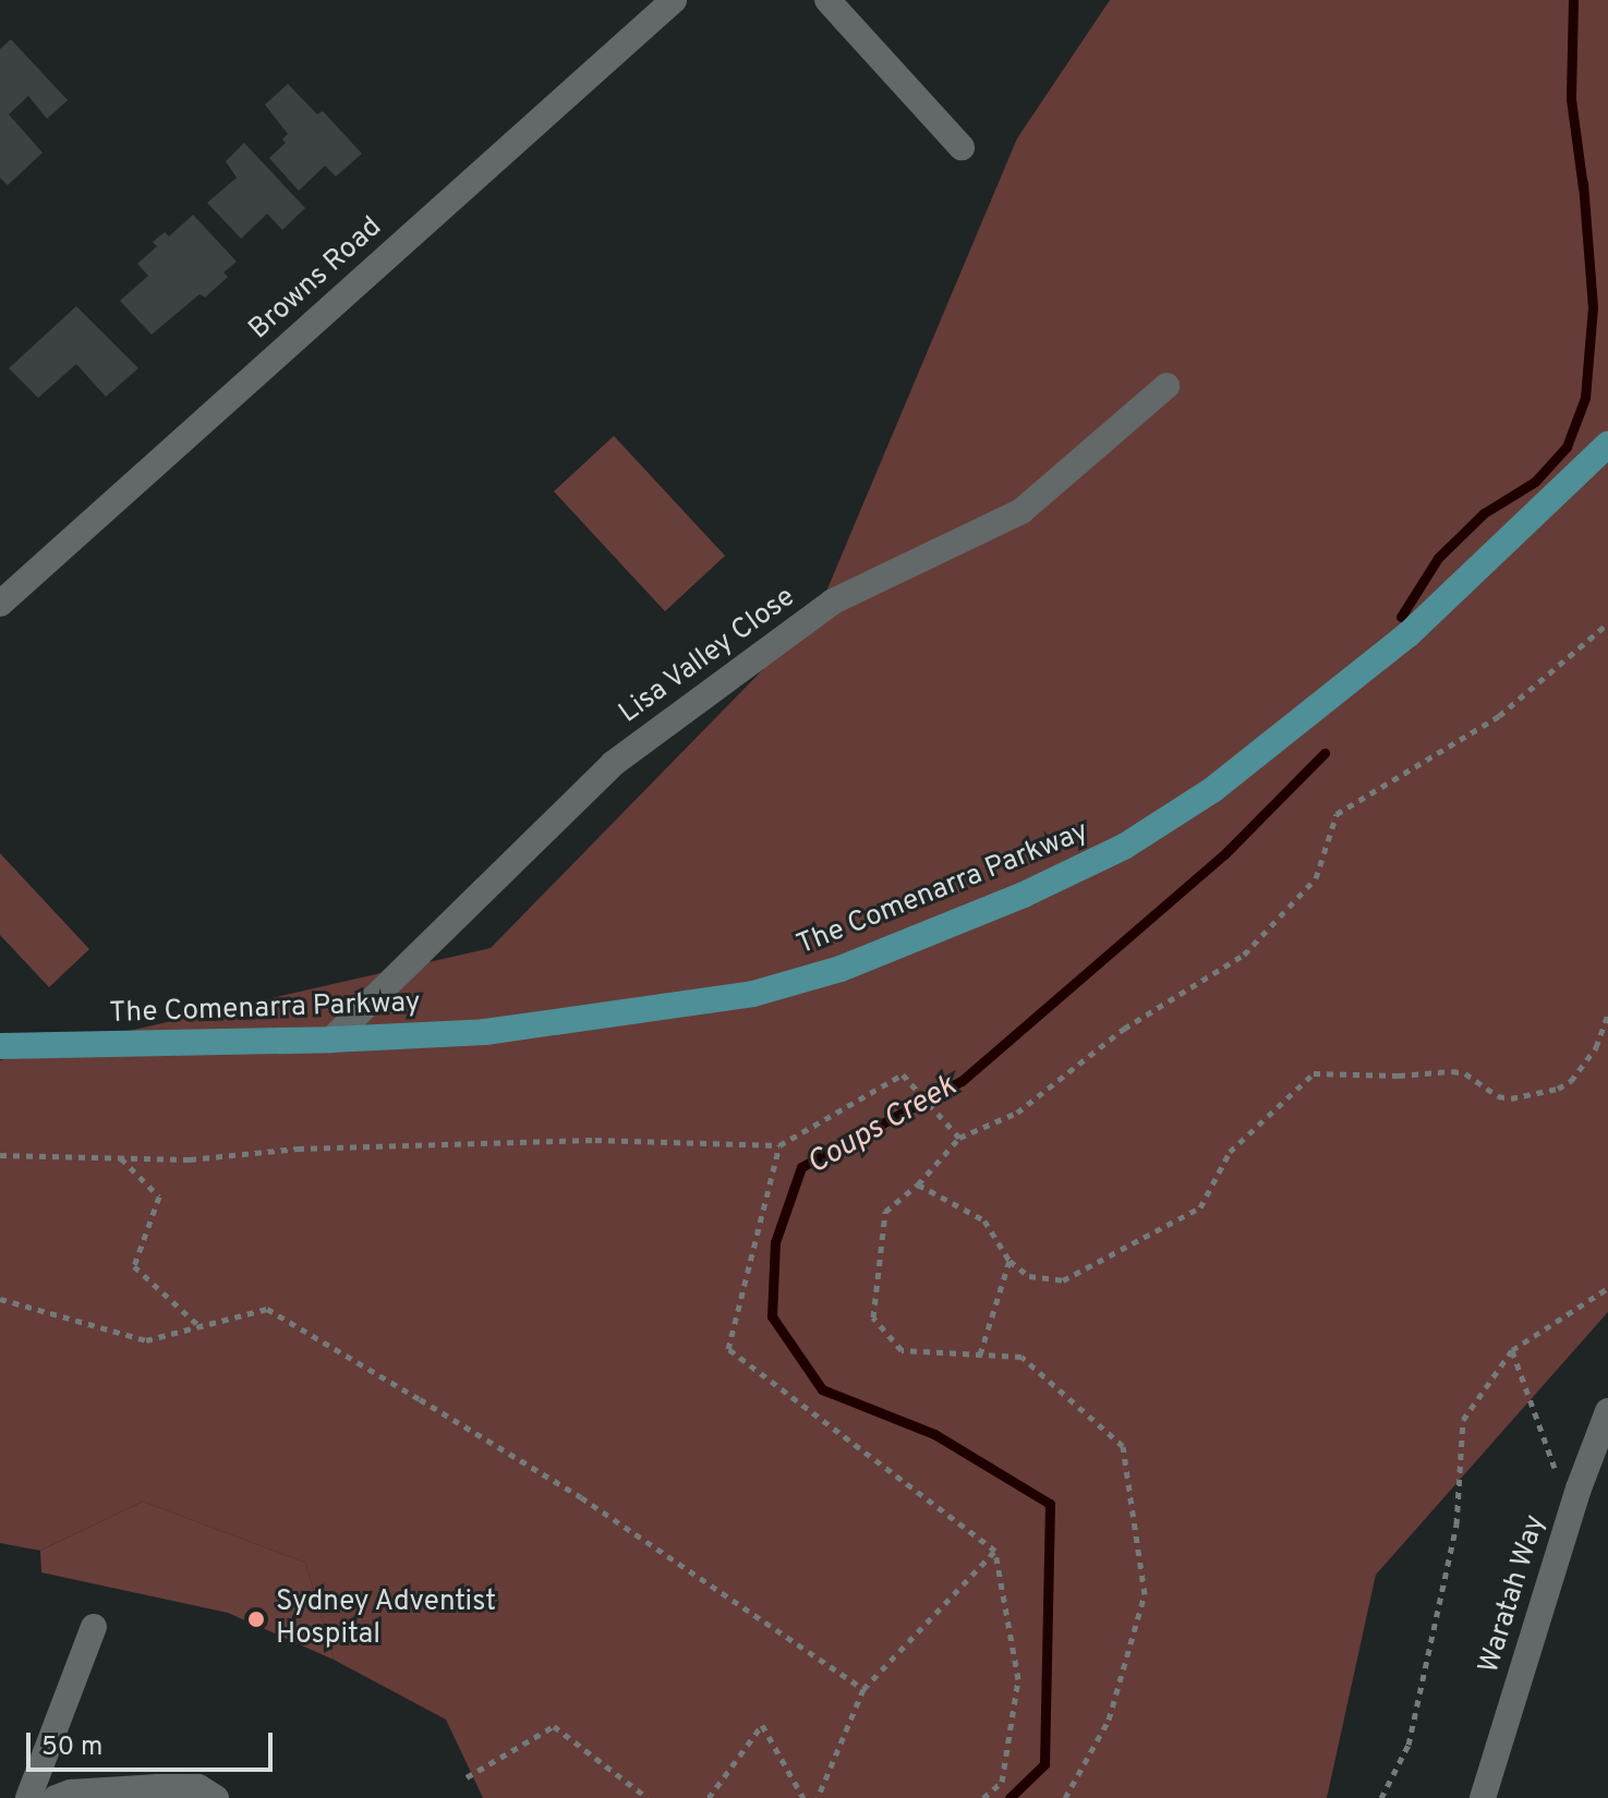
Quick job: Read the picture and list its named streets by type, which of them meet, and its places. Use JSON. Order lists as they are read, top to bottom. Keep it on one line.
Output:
{"streets":{"main road":["The Comenarra Parkway"],"street":["Browns Road","Lisa Valley Close","Waratah Way"]},"crossings":[["Lisa Valley Close","The Comenarra Parkway"]],"water":["Coups Creek"],"places":["Sydney Adventist Hospital"],"scale_bar":"50 m"}
